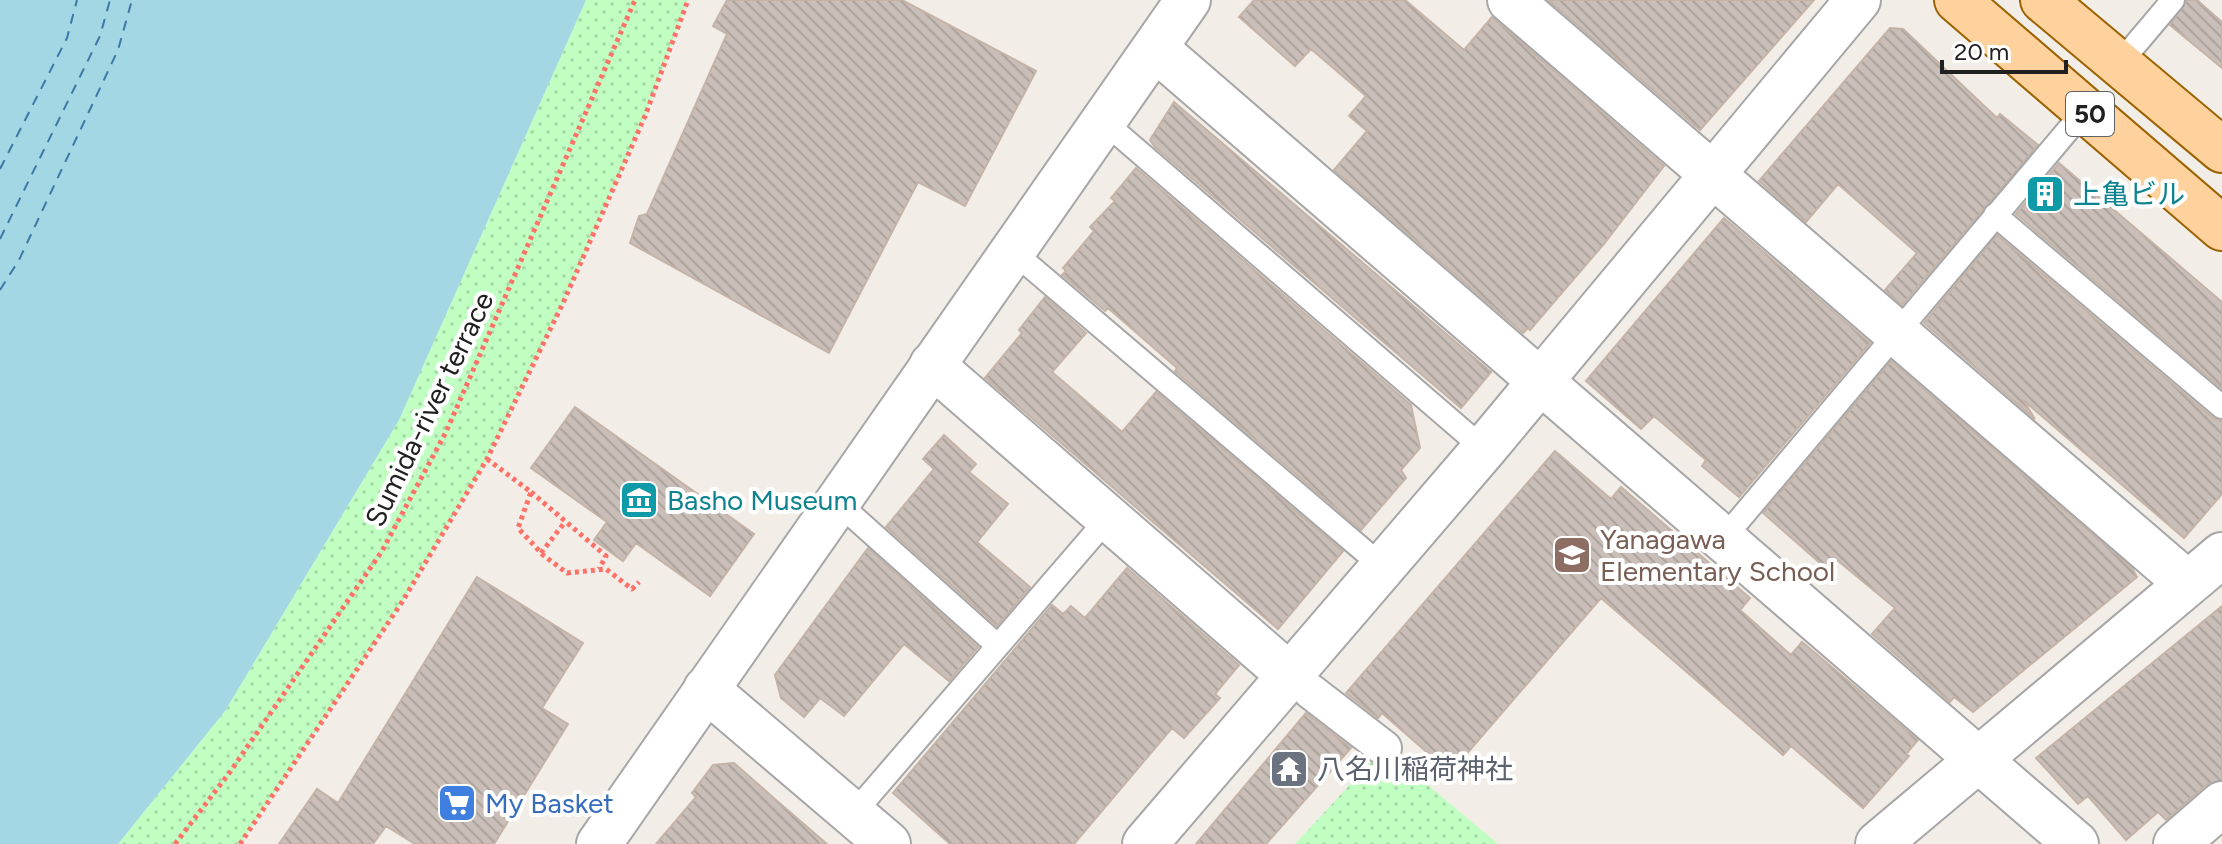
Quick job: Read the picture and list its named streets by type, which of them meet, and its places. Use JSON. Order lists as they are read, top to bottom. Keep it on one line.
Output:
{"streets":{"main road":["50"],"path":["Sumida-river terrace"]},"places":{"building":["上亀ビル"],"museum":["Basho Museum"],"school or university":["Yanagawa Elementary School"],"temple":["八名川稲荷神社"],"supermarket":["My Basket"]},"scale_bar":"20 m"}
